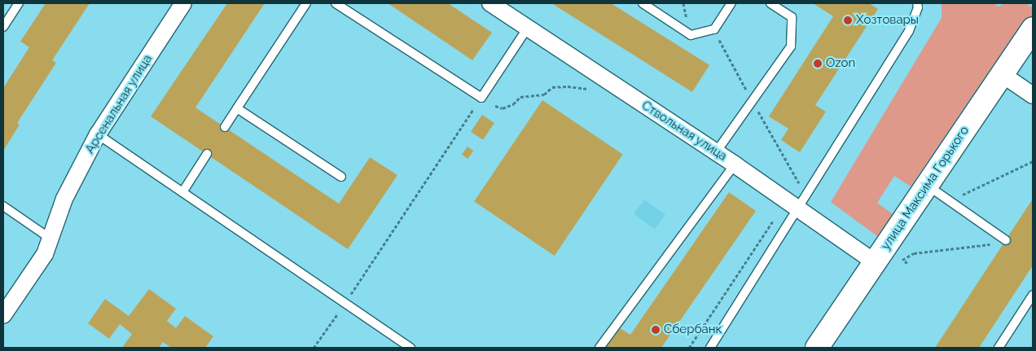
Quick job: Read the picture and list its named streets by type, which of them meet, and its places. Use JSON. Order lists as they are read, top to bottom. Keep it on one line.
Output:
{"streets":{"main road":["улица Максима Горького"],"street":["Арсенальная улица","Ствольная улица"]},"crossings":[["Ствольная улица","улица Максима Горького"]],"places":["Хозтовары","Ozon","Сбербанк"]}
